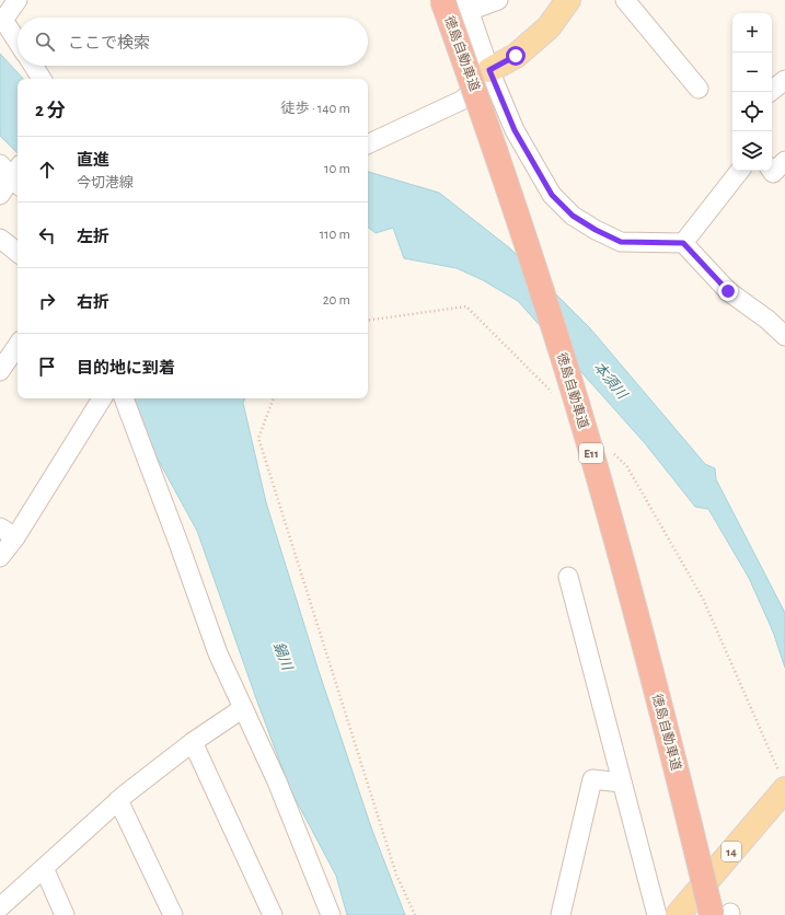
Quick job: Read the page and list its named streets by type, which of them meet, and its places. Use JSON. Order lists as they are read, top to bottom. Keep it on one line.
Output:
{"streets":{"highway":["徳島自動車道","E11"],"main road":["14"]},"water":["本須川","鍋川"],"page":{"map_buttons":["+","−"],"search":"ここで検索","heading":["2 分","徒歩 · 140 m"],"list":[["直進","今切港線","10 m"],["左折","110 m"],["右折","20 m"],"目的地に到着"]}}
